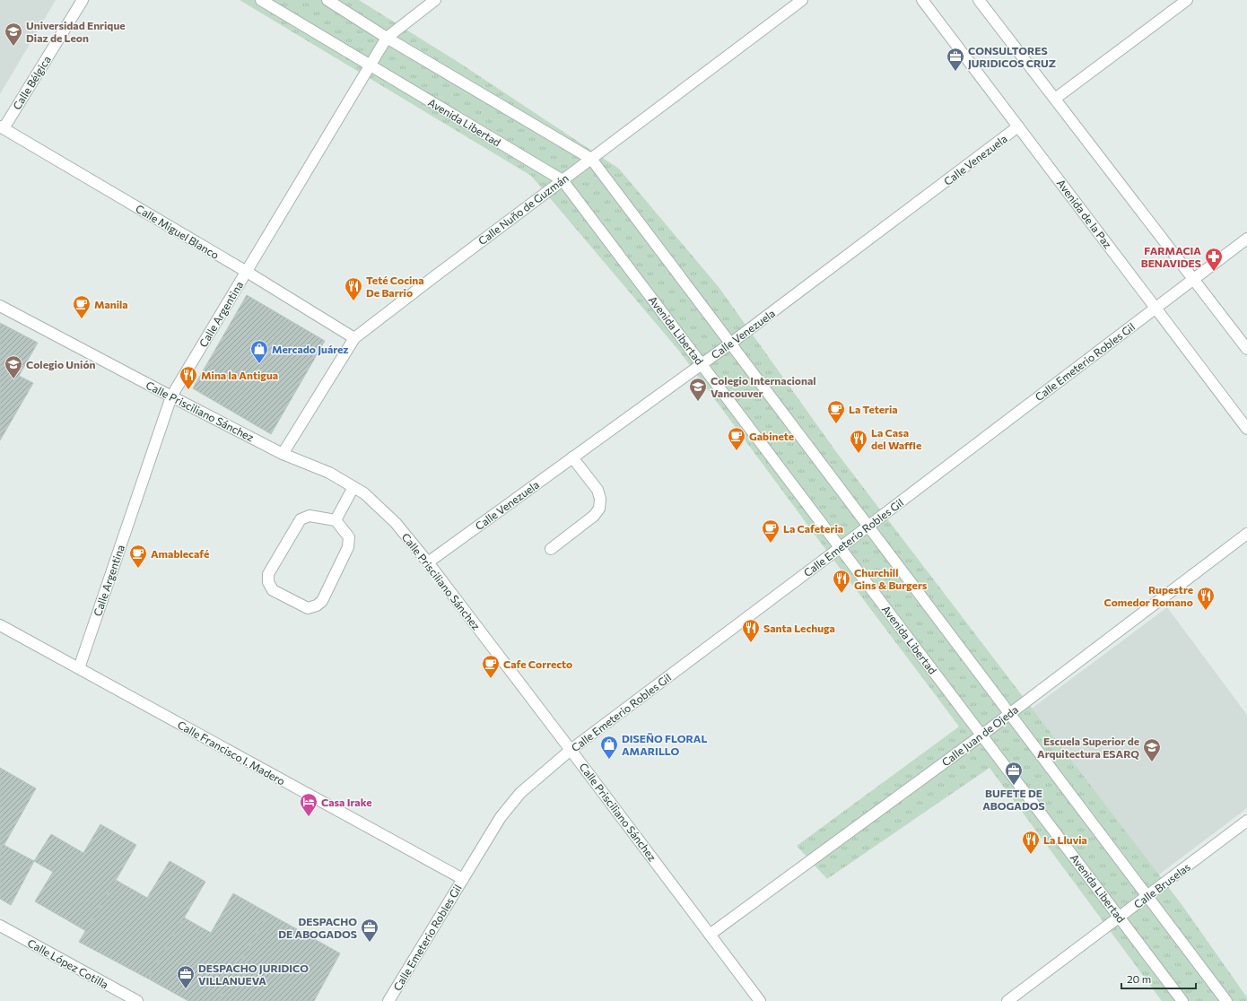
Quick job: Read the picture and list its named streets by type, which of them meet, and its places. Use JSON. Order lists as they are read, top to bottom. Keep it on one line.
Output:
{"streets":{"street":["Calle Bélgica","Avenida Libertad","Calle Venezuela","Calle Nuño de Guzmán","Avenida de la Paz","Calle Miguel Blanco","Calle Argentina","Calle Emeterio Robles Gil","Calle Prisciliano Sánchez","Calle Juan de Ojeda","Calle Francisco I. Madero","Calle Bruselas","Calle López Cotilla"]},"crossings":[["Calle Bélgica","Calle Miguel Blanco"],["Avenida Libertad","Calle Venezuela"],["Avenida Libertad","Calle Nuño de Guzmán"],["Avenida Libertad","Calle Argentina"],["Avenida Libertad","Calle Emeterio Robles Gil"],["Avenida Libertad","Calle Juan de Ojeda"],["Avenida Libertad","Calle Bruselas"],["Calle Venezuela","Avenida de la Paz"],["Calle Venezuela","Calle Prisciliano Sánchez"],["Calle Nuño de Guzmán","Calle Miguel Blanco"],["Calle Nuño de Guzmán","Calle Prisciliano Sánchez"],["Avenida de la Paz","Calle Emeterio Robles Gil"],["Calle Miguel Blanco","Calle Argentina"],["Calle Argentina","Calle Prisciliano Sánchez"],["Calle Argentina","Calle Francisco I. Madero"],["Calle Emeterio Robles Gil","Calle Prisciliano Sánchez"],["Calle Emeterio Robles Gil","Calle Francisco I. Madero"],["Calle Prisciliano Sánchez","Calle Juan de Ojeda"]],"places":{"school or university":["Universidad Enrique Diaz de Leon","Colegio Unión","Colegio Internacional Vancouver","Escuela Superior de Arquitectura ESARQ"],"office":["CONSULTORES JURIDICOS CRUZ","BUFETE DE ABOGADOS","DESPACHO DE ABOGADOS","DESPACHO JURIDICO VILLANUEVA"],"pharmacy":["FARMACIA BENAVIDES"],"restaurant":["Teté Cocina De Barrio","Mina la Antigua","La Casa del Waffle","Churchill Gins & Burgers","Rupestre Comedor Romano","Santa Lechuga","La Lluvia"],"cafe":["Manila","La Teteria","Gabinete","La Cafeteria","Amablecafé","Cafe Correcto"],"shop":["Mercado Juárez","DISEÑO FLORAL AMARILLO"],"hotel":["Casa Irake"]},"scale_bar":"20 m"}
